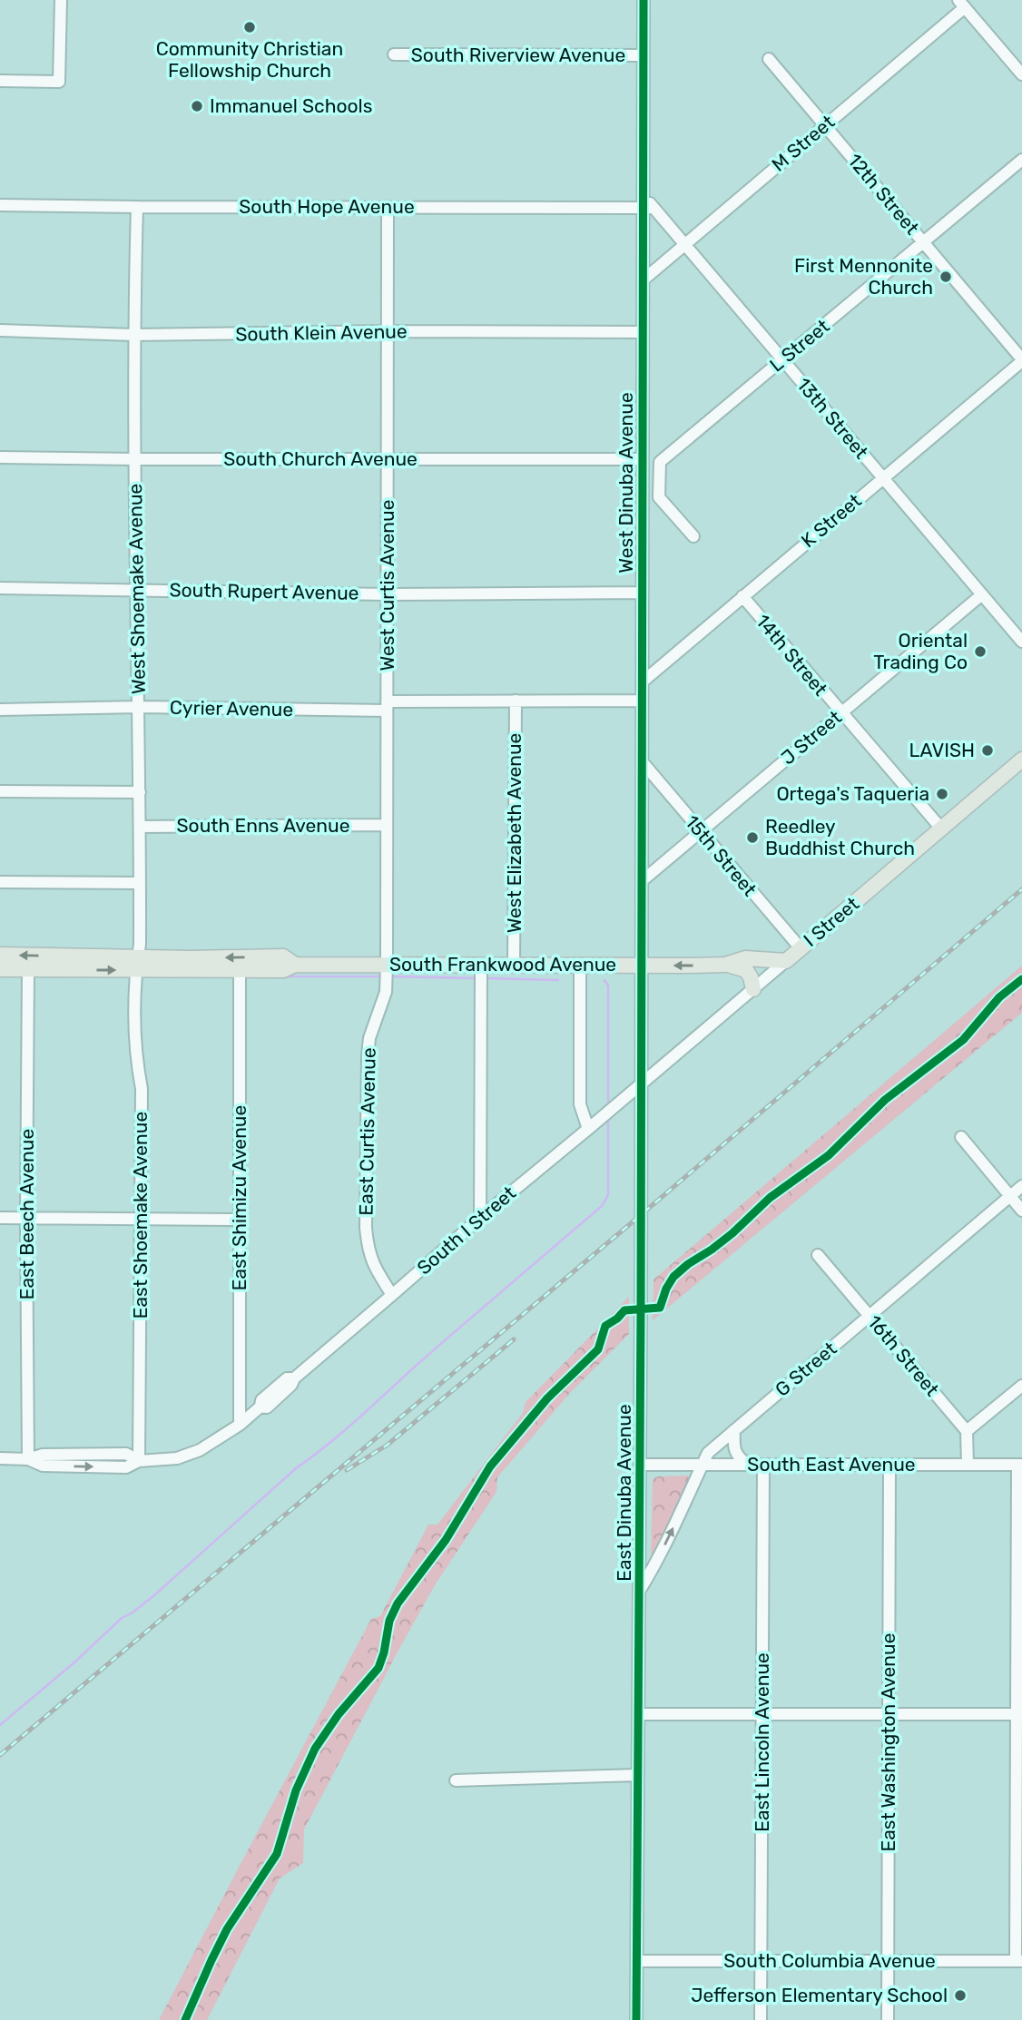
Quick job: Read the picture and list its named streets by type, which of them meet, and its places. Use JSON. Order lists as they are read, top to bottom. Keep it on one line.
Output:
{"streets":{"main road":["I Street","South Frankwood Avenue"],"street":["South Riverview Avenue","M Street","12th Street","South Hope Avenue","South Klein Avenue","L Street","13th Street","South Church Avenue","West Dinuba Avenue","K Street","West Curtis Avenue","West Shoemake Avenue","South Rupert Avenue","14th Street","Cyrier Avenue","J Street","South Enns Avenue","West Elizabeth Avenue","15th Street","East Curtis Avenue","East Shimizu Avenue","East Beech Avenue","East Shoemake Avenue","South I Street","16th Street","G Street","South East Avenue","East Dinuba Avenue","East Lincoln Avenue","East Washington Avenue","South Columbia Avenue"]},"crossings":[["South Riverview Avenue","West Dinuba Avenue"],["M Street","12th Street"],["M Street","13th Street"],["M Street","West Dinuba Avenue"],["12th Street","L Street"],["12th Street","K Street"],["South Hope Avenue","13th Street"],["South Hope Avenue","West Dinuba Avenue"],["South Hope Avenue","West Curtis Avenue"],["South Hope Avenue","West Shoemake Avenue"],["South Klein Avenue","West Dinuba Avenue"],["South Klein Avenue","West Curtis Avenue"],["South Klein Avenue","West Shoemake Avenue"],["L Street","13th Street"],["13th Street","West Dinuba Avenue"],["13th Street","K Street"],["13th Street","J Street"],["South Church Avenue","West Dinuba Avenue"],["South Church Avenue","West Curtis Avenue"],["South Church Avenue","West Shoemake Avenue"],["West Dinuba Avenue","K Street"],["West Dinuba Avenue","South Rupert Avenue"],["West Dinuba Avenue","Cyrier Avenue"],["West Dinuba Avenue","J Street"],["West Dinuba Avenue","15th Street"],["West Dinuba Avenue","South Frankwood Avenue"],["West Dinuba Avenue","East Dinuba Avenue"],["K Street","14th Street"],["West Curtis Avenue","South Rupert Avenue"],["West Curtis Avenue","Cyrier Avenue"],["West Curtis Avenue","South Enns Avenue"],["West Curtis Avenue","South Frankwood Avenue"],["West Curtis Avenue","East Curtis Avenue"],["West Shoemake Avenue","South Rupert Avenue"],["West Shoemake Avenue","Cyrier Avenue"],["West Shoemake Avenue","South Enns Avenue"],["West Shoemake Avenue","South Frankwood Avenue"],["West Shoemake Avenue","East Shoemake Avenue"],["14th Street","J Street"],["14th Street","I Street"],["Cyrier Avenue","West Elizabeth Avenue"],["J Street","15th Street"],["West Elizabeth Avenue","South Frankwood Avenue"],["15th Street","I Street"],["I Street","South Frankwood Avenue"],["I Street","South I Street"],["I Street","East Dinuba Avenue"],["South Frankwood Avenue","East Curtis Avenue"],["South Frankwood Avenue","East Shimizu Avenue"],["South Frankwood Avenue","East Beech Avenue"],["South Frankwood Avenue","East Shoemake Avenue"],["South Frankwood Avenue","East Dinuba Avenue"],["East Curtis Avenue","South I Street"],["East Shimizu Avenue","South I Street"],["East Shoemake Avenue","South I Street"],["South I Street","East Dinuba Avenue"],["16th Street","G Street"],["G Street","South East Avenue"],["G Street","East Dinuba Avenue"],["South East Avenue","East Dinuba Avenue"],["South East Avenue","East Lincoln Avenue"],["South East Avenue","East Washington Avenue"],["East Dinuba Avenue","South Columbia Avenue"],["East Lincoln Avenue","South Columbia Avenue"],["East Washington Avenue","South Columbia Avenue"]],"places":["Community Christian Fellowship Church","Immanuel Schools","First Mennonite Church","Oriental Trading Co","LAVISH","Ortega's Taqueria","Reedley Buddhist Church","Jefferson Elementary School"]}
